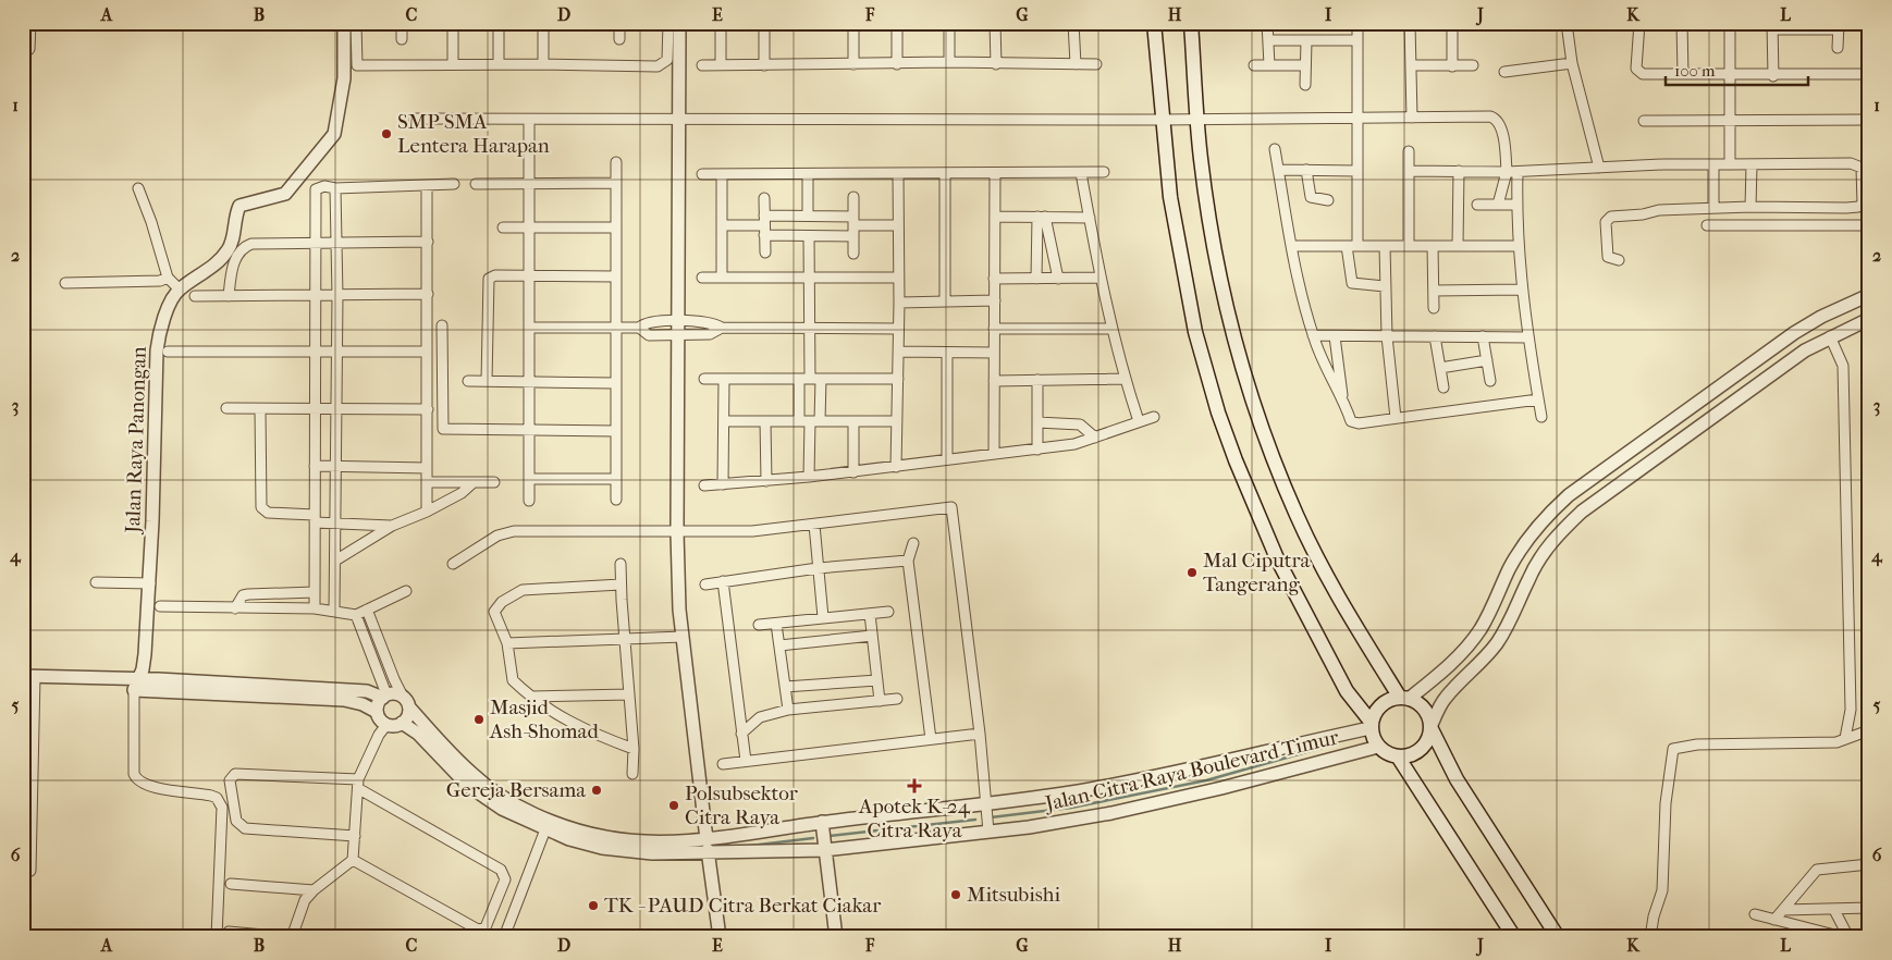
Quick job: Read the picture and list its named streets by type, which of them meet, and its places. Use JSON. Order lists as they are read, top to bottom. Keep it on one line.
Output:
{"streets":{"street":["Jalan Raya Panongan","Jalan Citra Raya Boulevard Timur"]},"places":{"other":["SMP SMA Lentera Harapan","Mal Ciputra Tangerang","Masjid Ash-Shomad","Gereja Bersama","Polsubsektor Citra Raya","Mitsubishi","TK - PAUD Citra Berkat Ciakar"],"health":["Apotek K-24 Citra Raya"]},"scale_bar":"100 m","grid":{"columns":["A","B","C","D","E","F","G","H","I","J","K","L"],"rows":["1","2","3","4","5","6"]}}
